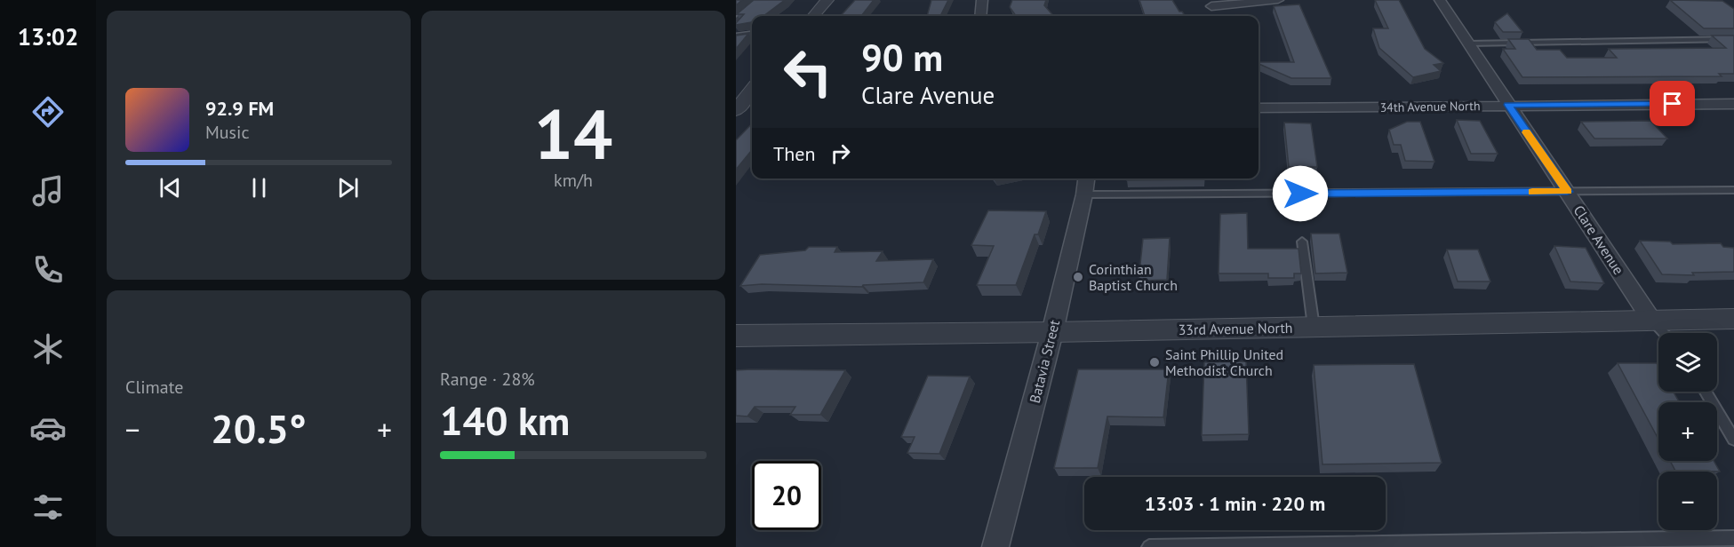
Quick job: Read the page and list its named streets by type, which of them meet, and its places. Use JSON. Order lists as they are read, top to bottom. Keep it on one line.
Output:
{"streets":{"street":["34th Avenue North","Clare Avenue","33rd Avenue North","Batavia Street"]},"crossings":[["34th Avenue North","Clare Avenue"],["Clare Avenue","33rd Avenue North"],["33rd Avenue North","Batavia Street"]],"places":["Corinthian Baptist Church","Saint Phillip United Methodist Church"],"page":{"tabs":"13:02","tile":[["14","km/h"],"Climate",["Range · 28%","140 km"]],"turn":["90 m","Clare Avenue"],"song":["92.9 FM","Music"],"then":"Then","map_buttons":["+","−"],"heat":["−","20.5°","+"],"limit":"20","trip":"13:03 · 1 min · 220 m"}}
